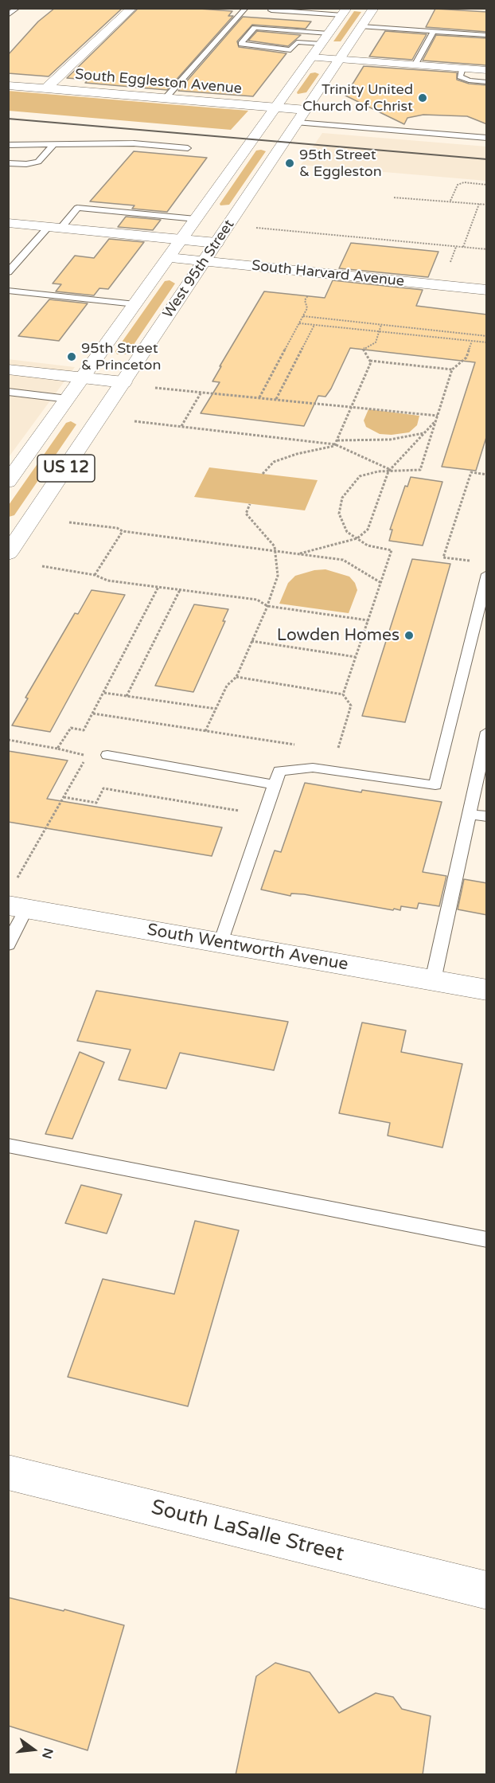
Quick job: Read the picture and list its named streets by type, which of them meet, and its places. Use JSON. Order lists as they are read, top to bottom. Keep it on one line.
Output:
{"streets":{"main road":["South Eggleston Avenue","West 95th Street","South Harvard Avenue","US 12","South Wentworth Avenue","South LaSalle Street"]},"crossings":[["South Eggleston Avenue","West 95th Street"],["West 95th Street","South Harvard Avenue"]],"places":["Trinity United Church of Christ","95th Street & Eggleston","95th Street & Princeton","Lowden Homes"],"north":"right"}
